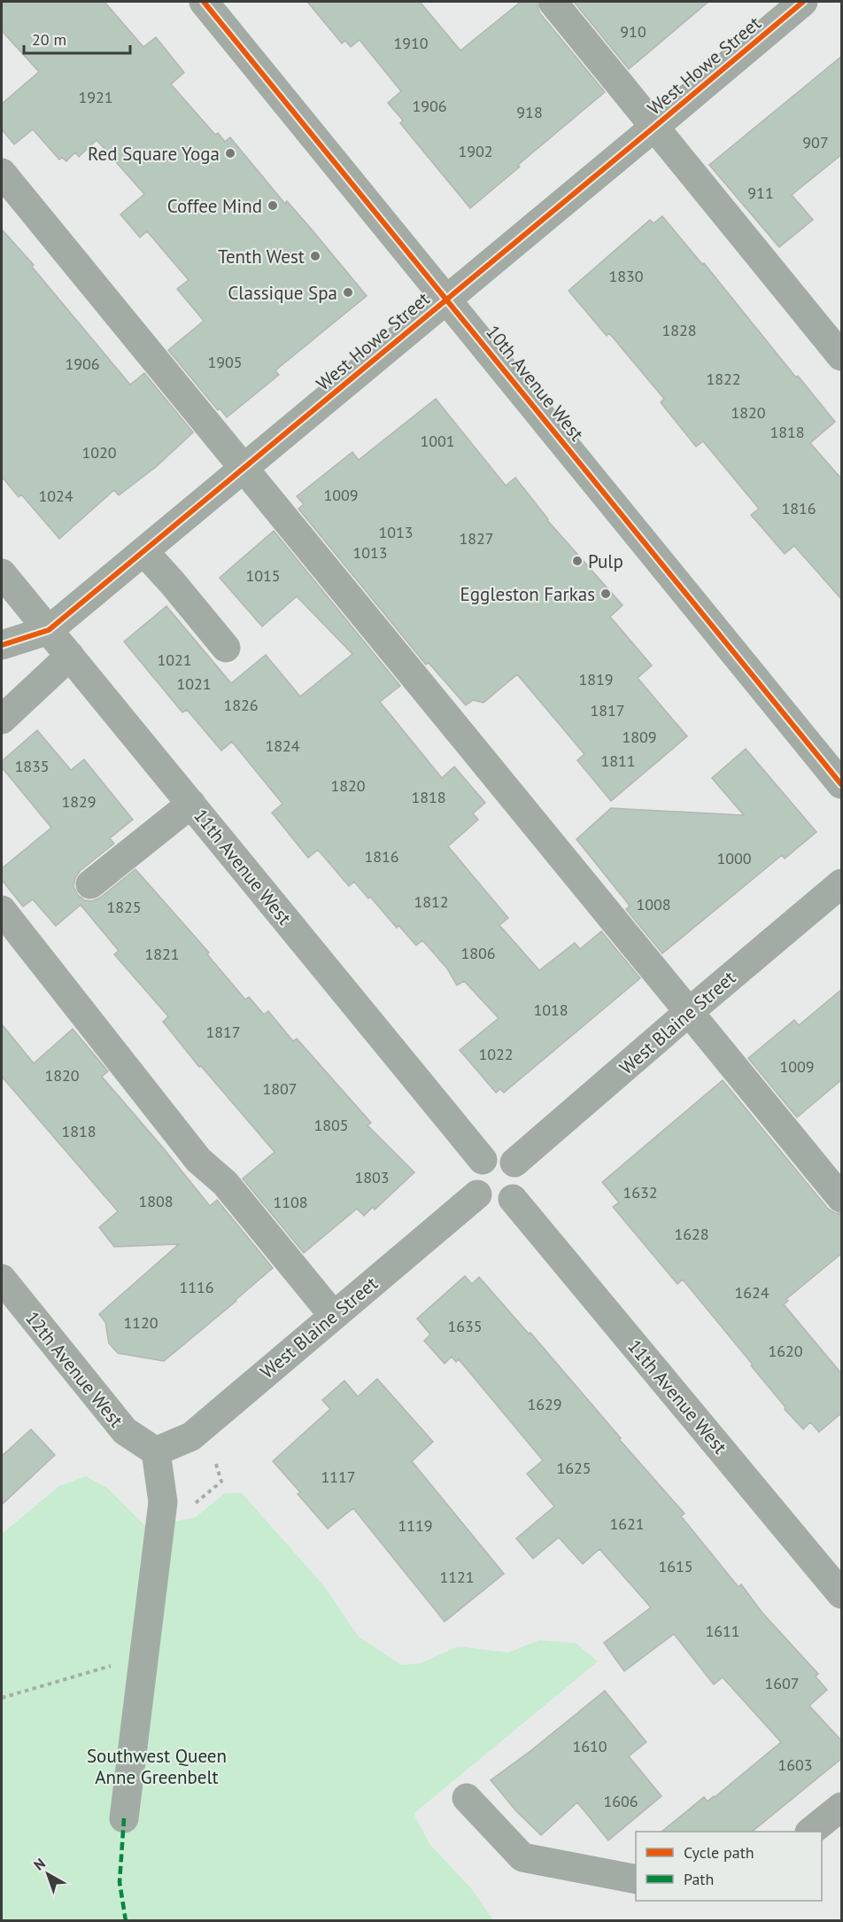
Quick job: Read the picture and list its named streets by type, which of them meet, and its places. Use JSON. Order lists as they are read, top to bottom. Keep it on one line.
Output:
{"streets":{"street":["West Howe Street","10th Avenue West","11th Avenue West","West Blaine Street","12th Avenue West"]},"crossings":[["West Howe Street","10th Avenue West"],["West Howe Street","11th Avenue West"],["11th Avenue West","West Blaine Street"],["West Blaine Street","12th Avenue West"]],"parks":["Southwest Queen Anne Greenbelt"],"places":["Red Square Yoga","Coffee Mind","Tenth West","Classique Spa","Pulp","Eggleston Farkas"],"house_numbers":["910","1910","1921","1906","918","907","1902","911","1830","1828","1905","1906","1822","1820","1818","1001","1020","1009","1024","1816","1013","1827","1013","1015","1021","1819","1021","1826","1817","1809","1824","1811","1835","1820","1818","1829","1816","1000","1812","1008","1825","1806","1821","1018","1817","1022","1009","1820","1807","1805","1818","1803","1632","1808","1108","1628","1116","1624","1120","1635","1620","1629","1625","1117","1621","1119","1615","1121","1611","1607","1610","1603","1606"],"legend":["Cycle path","Path"],"scale_bar":"20 m","north":"top left"}
